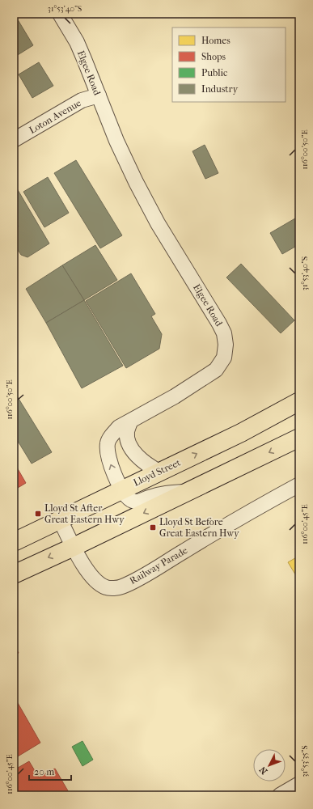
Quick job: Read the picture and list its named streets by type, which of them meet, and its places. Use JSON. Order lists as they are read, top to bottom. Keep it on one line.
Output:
{"streets":{"main road":["Lloyd Street"],"street":["Elgee Road","Loton Avenue","Railway Parade"]},"crossings":[["Elgee Road","Loton Avenue"],["Elgee Road","Lloyd Street"],["Lloyd Street","Railway Parade"]],"places":{"transit":["Lloyd St After Great Eastern Hwy","Lloyd St Before Great Eastern Hwy"]},"legend":["Homes","Shops","Public","Industry"],"scale_bar":"20 m","north":"bottom left","coordinates":["31°53'40\"S","116°00'50\"E","116°00'45\"E","31°53'35\"S"]}
